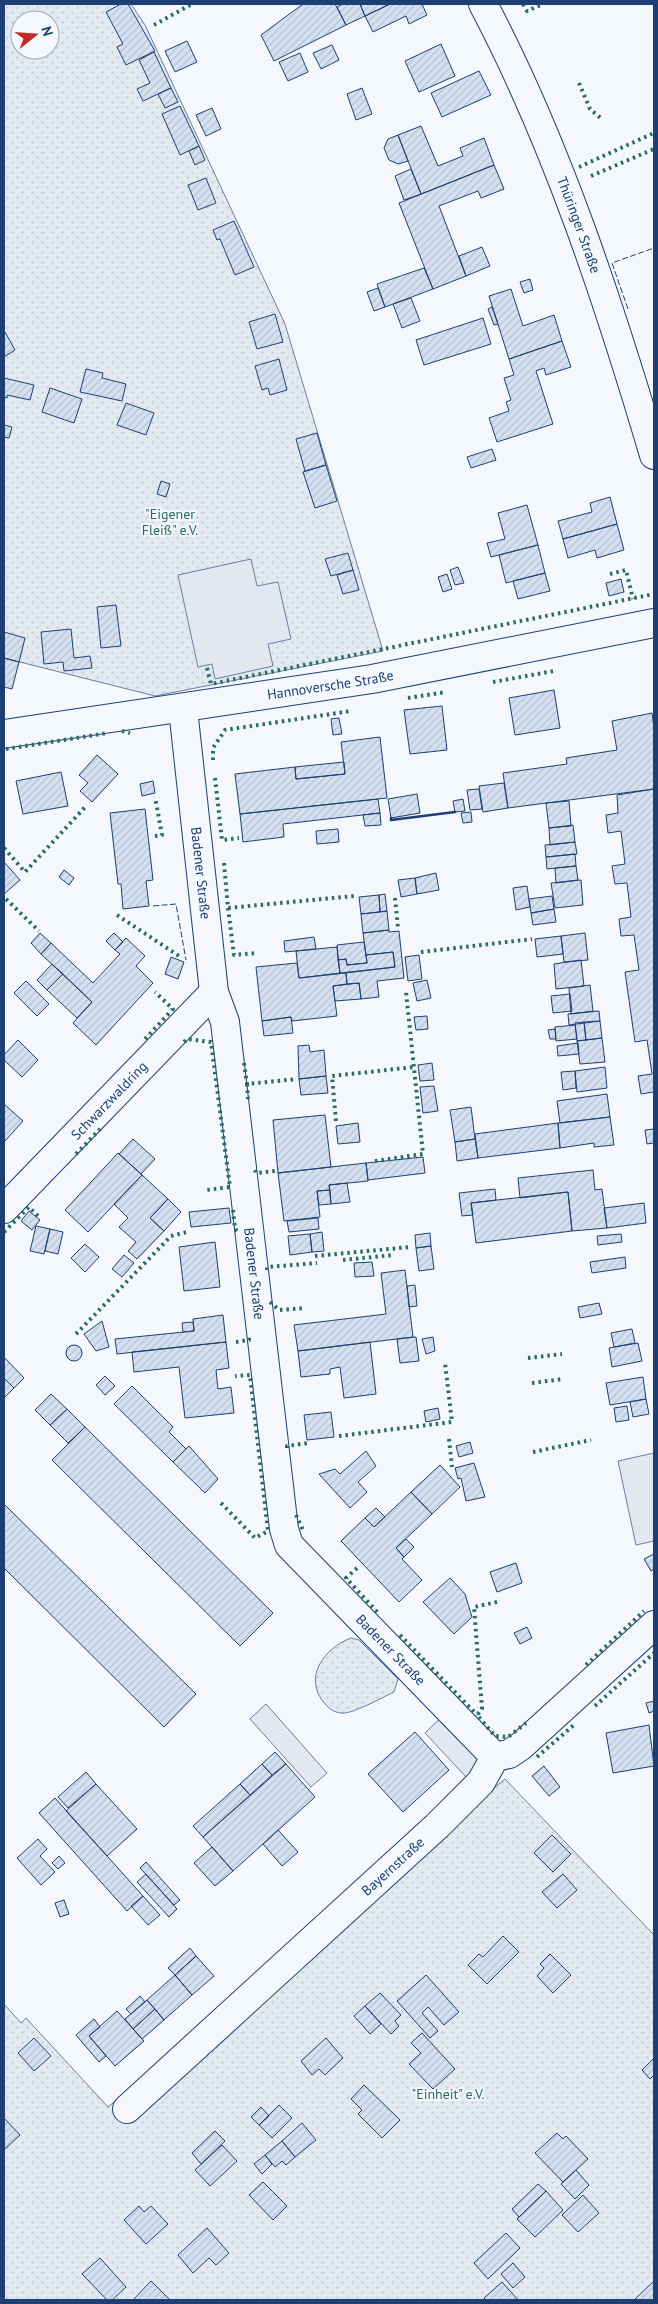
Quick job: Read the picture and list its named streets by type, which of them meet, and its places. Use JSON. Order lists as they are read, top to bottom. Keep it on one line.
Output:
{"streets":{"street":["Thüringer Straße","Hannoversche Straße","Badener Straße","Schwarzwaldring","Bayernstraße"]},"crossings":[["Hannoversche Straße","Badener Straße"],["Badener Straße","Schwarzwaldring"],["Badener Straße","Bayernstraße"]],"parks":["\"Eigener Fleiß\" e.V.","\"Einheit\" e.V."],"north":"right"}
